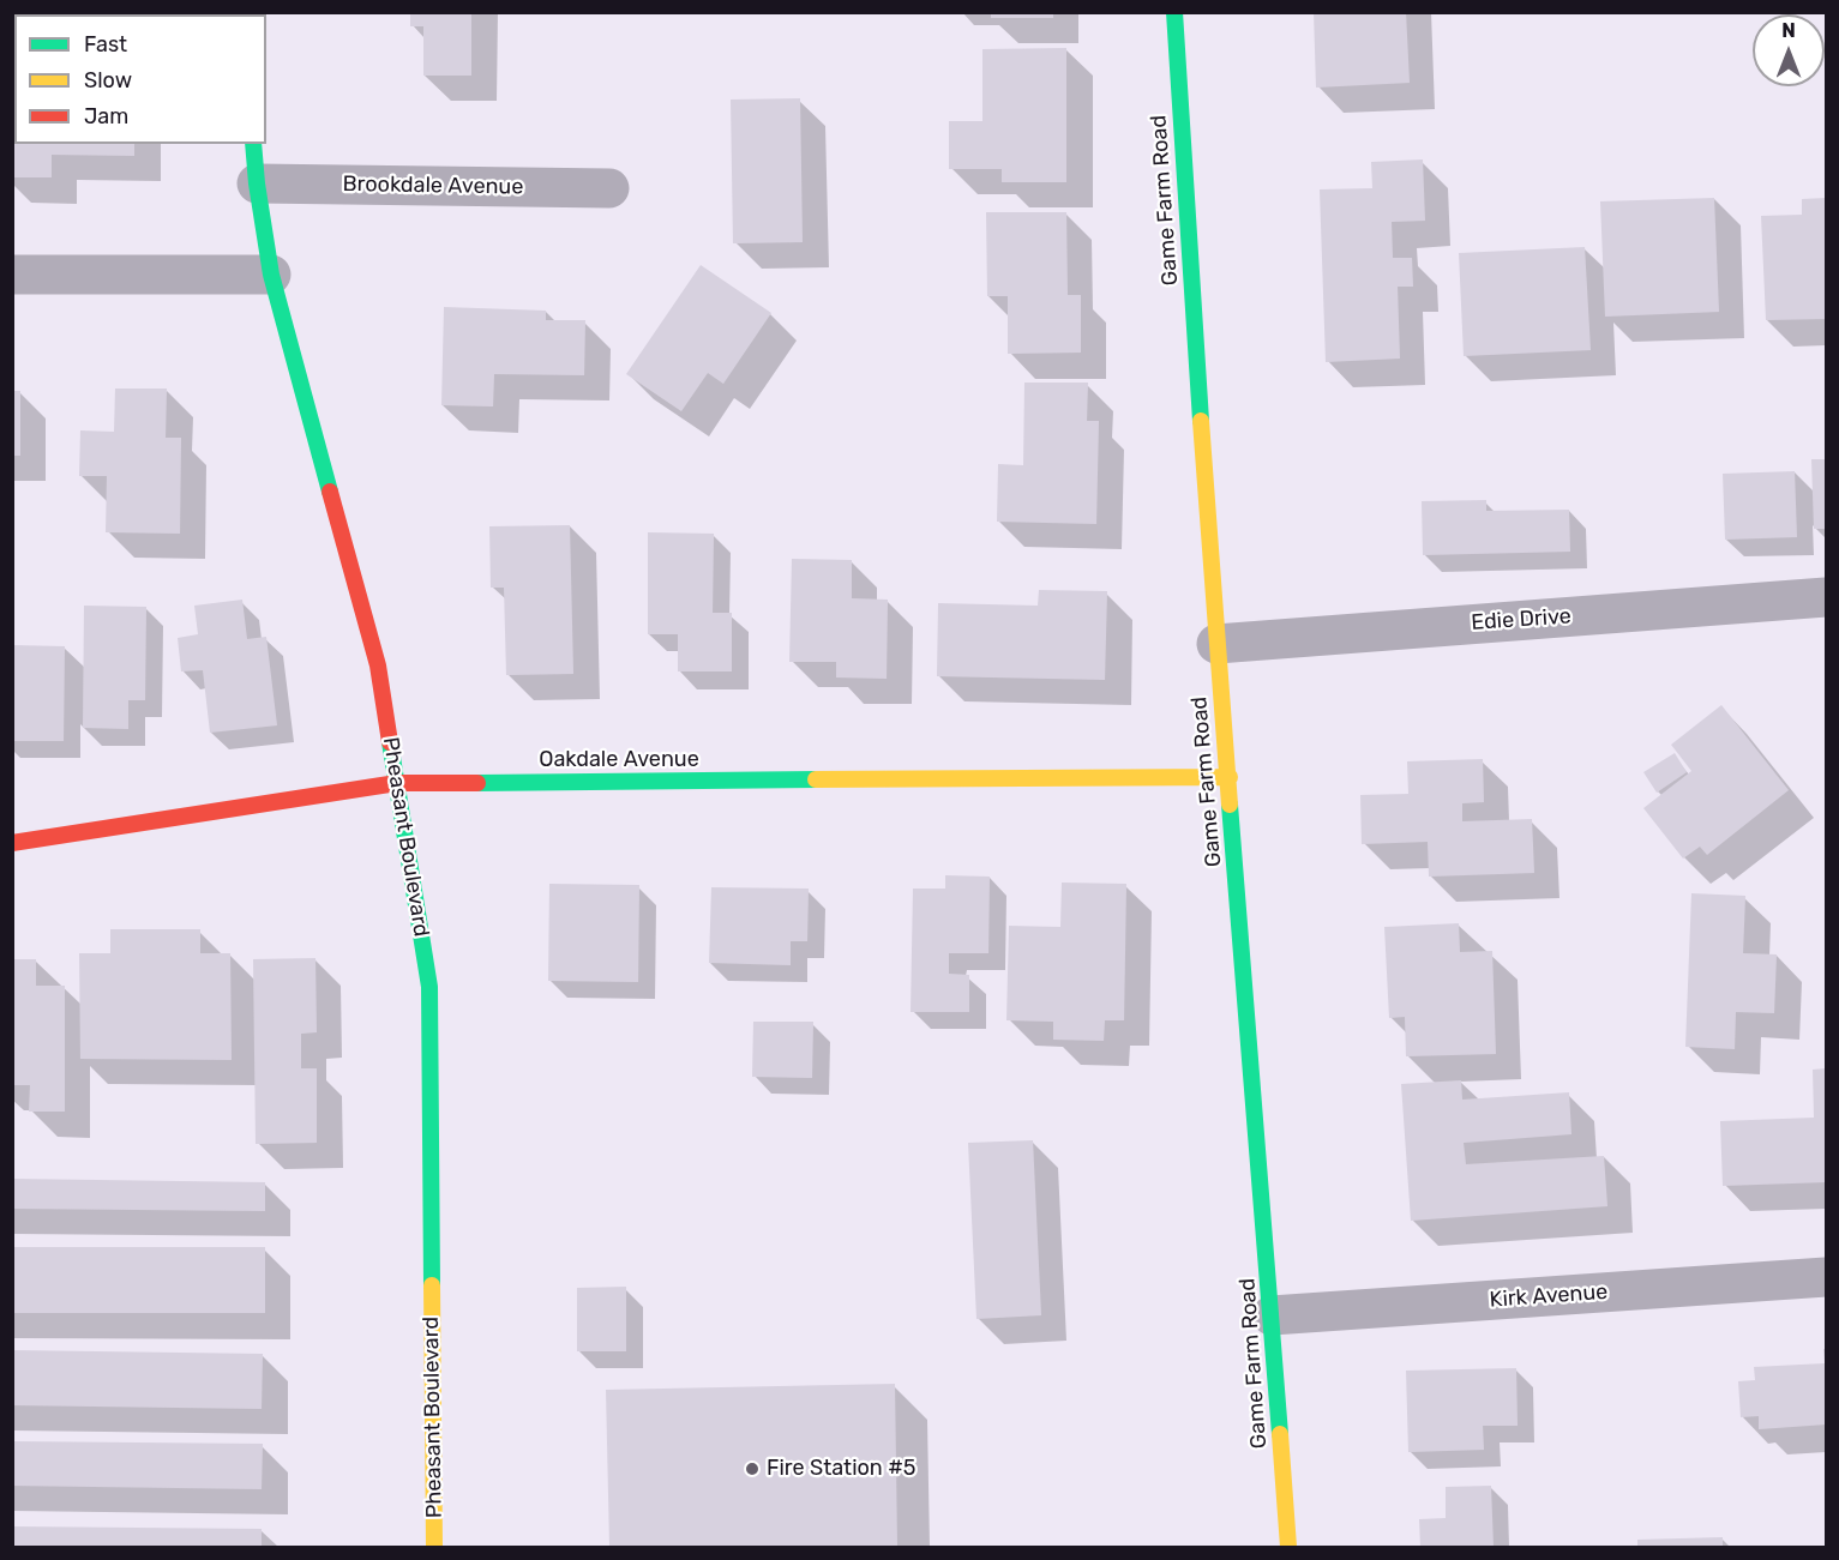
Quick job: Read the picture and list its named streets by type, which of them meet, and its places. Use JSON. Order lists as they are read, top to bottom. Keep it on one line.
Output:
{"streets":{"street":["Brookdale Avenue","Game Farm Road","Edie Drive","Oakdale Avenue","Pheasant Boulevard","Kirk Avenue"]},"crossings":[["Brookdale Avenue","Pheasant Boulevard"],["Game Farm Road","Edie Drive"],["Game Farm Road","Oakdale Avenue"],["Game Farm Road","Kirk Avenue"],["Oakdale Avenue","Pheasant Boulevard"]],"places":["Fire Station #5"],"legend":["Fast","Slow","Jam"],"north":"top"}
